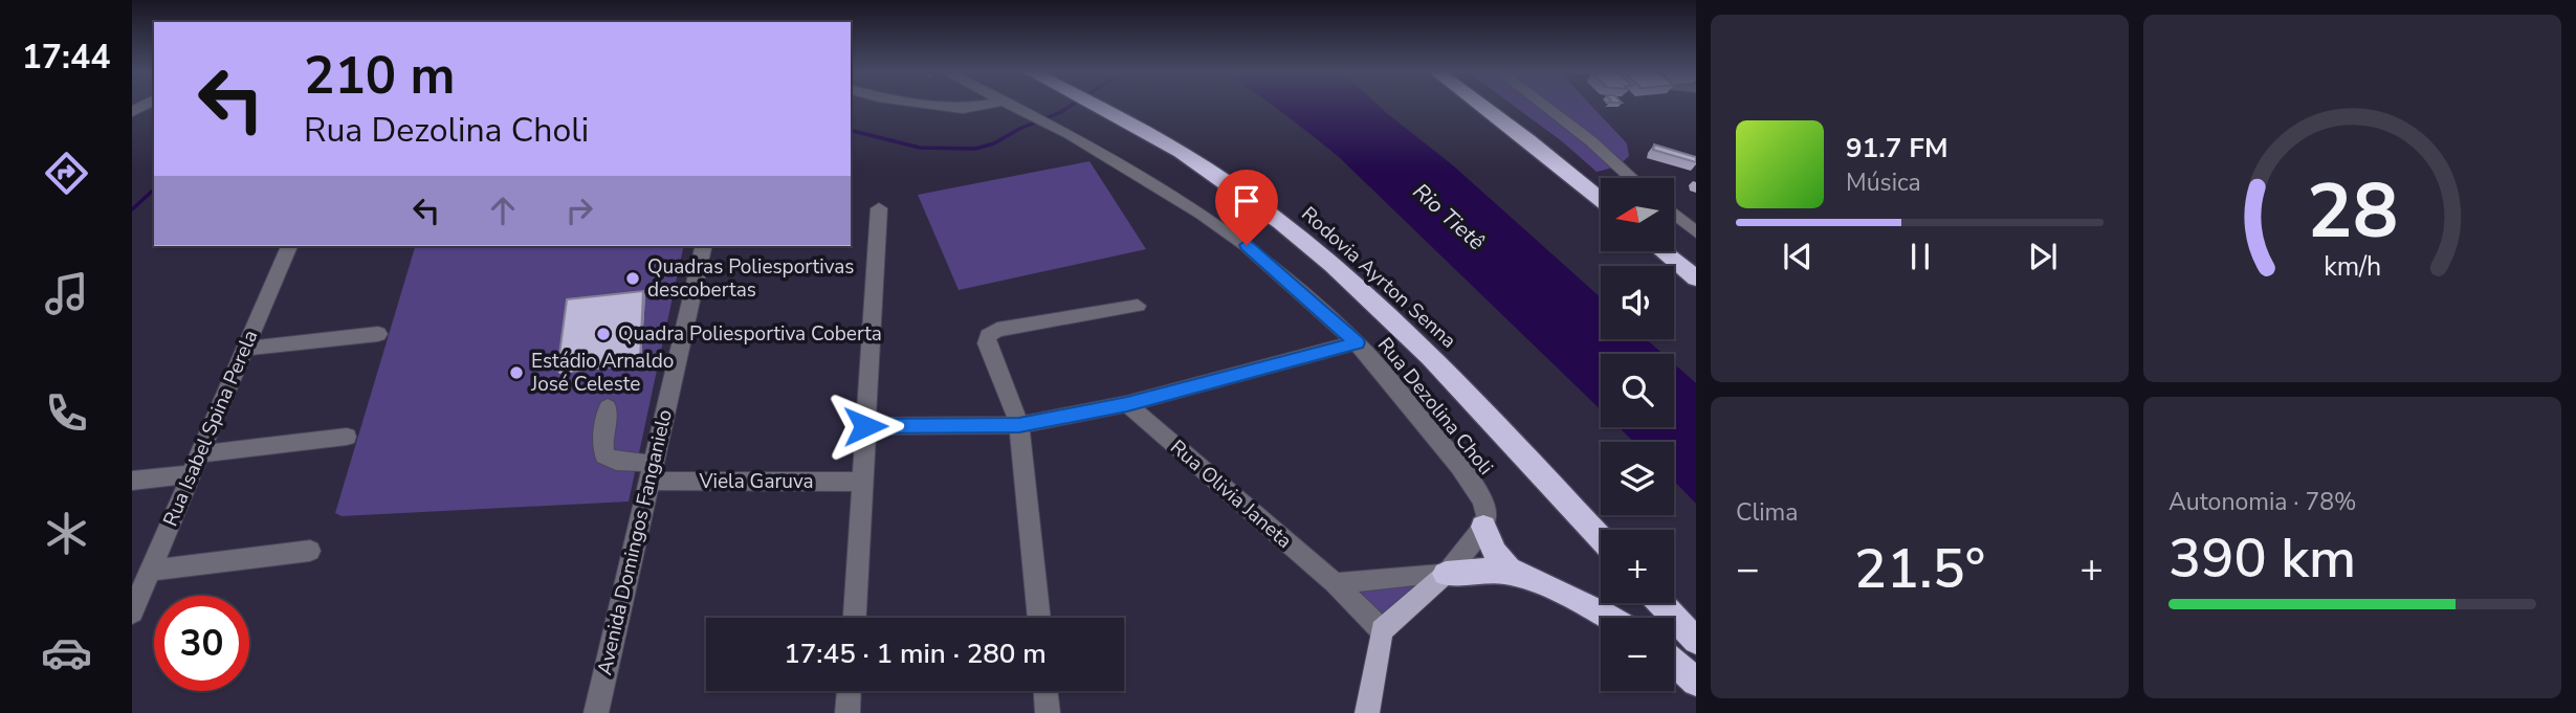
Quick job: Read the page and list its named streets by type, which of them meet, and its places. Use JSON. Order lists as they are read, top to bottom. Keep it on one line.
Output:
{"streets":{"highway":["Rodovia Ayrton Senna"],"street":["Rua Dezolina Choli","Rua Isabel Spina Perela","Viela Garuva","Rua Olivia Janeta","Avenida Domingos Fanganielo"]},"crossings":[["Viela Garuva","Avenida Domingos Fanganielo"]],"water":["Rio Tietê"],"places":["Quadras Poliesportivas descobertas","Quadra Poliesportiva Coberta","Estádio Arnaldo José Celeste"],"north":"left","page":{"tabs":"17:44","turn":["210 m","Rua Dezolina Choli"],"song":["91.7 FM","Música"],"map_buttons":["+","−"],"tile":["Clima",["Autonomia · 78%","390 km"]],"heat":["−","21.5°","+"],"limit":"30","trip":"17:45 · 1 min · 280 m","gauge":["28","km/h"]}}
